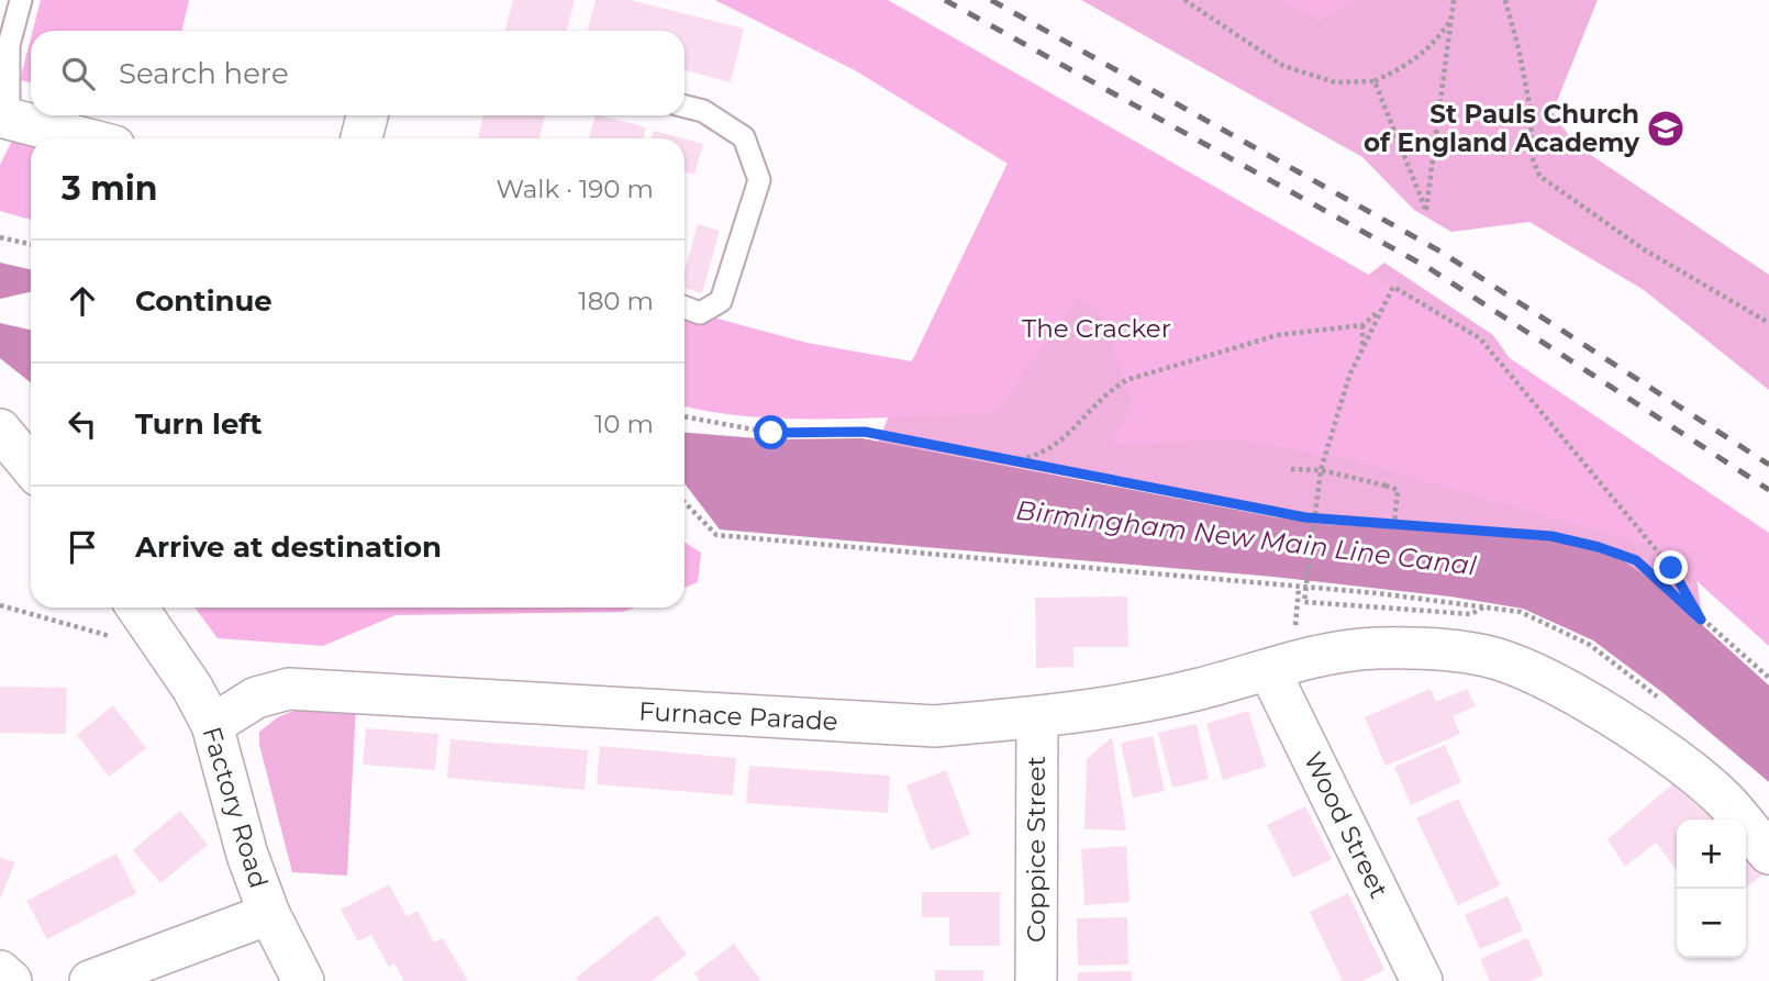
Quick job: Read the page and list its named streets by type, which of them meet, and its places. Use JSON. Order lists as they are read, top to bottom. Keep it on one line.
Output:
{"streets":{"street":["Furnace Parade","Factory Road","Wood Street","Coppice Street"]},"crossings":[["Furnace Parade","Factory Road"],["Furnace Parade","Wood Street"],["Furnace Parade","Coppice Street"]],"water":["Birmingham New Main Line Canal"],"parks":["The Cracker"],"places":{"school or university":["St Pauls Church of England Academy"]},"page":{"search":"Search here","heading":["3 min","Walk · 190 m"],"list":[["Continue","180 m"],["Turn left","10 m"],"Arrive at destination"],"map_buttons":["+","−"]}}
